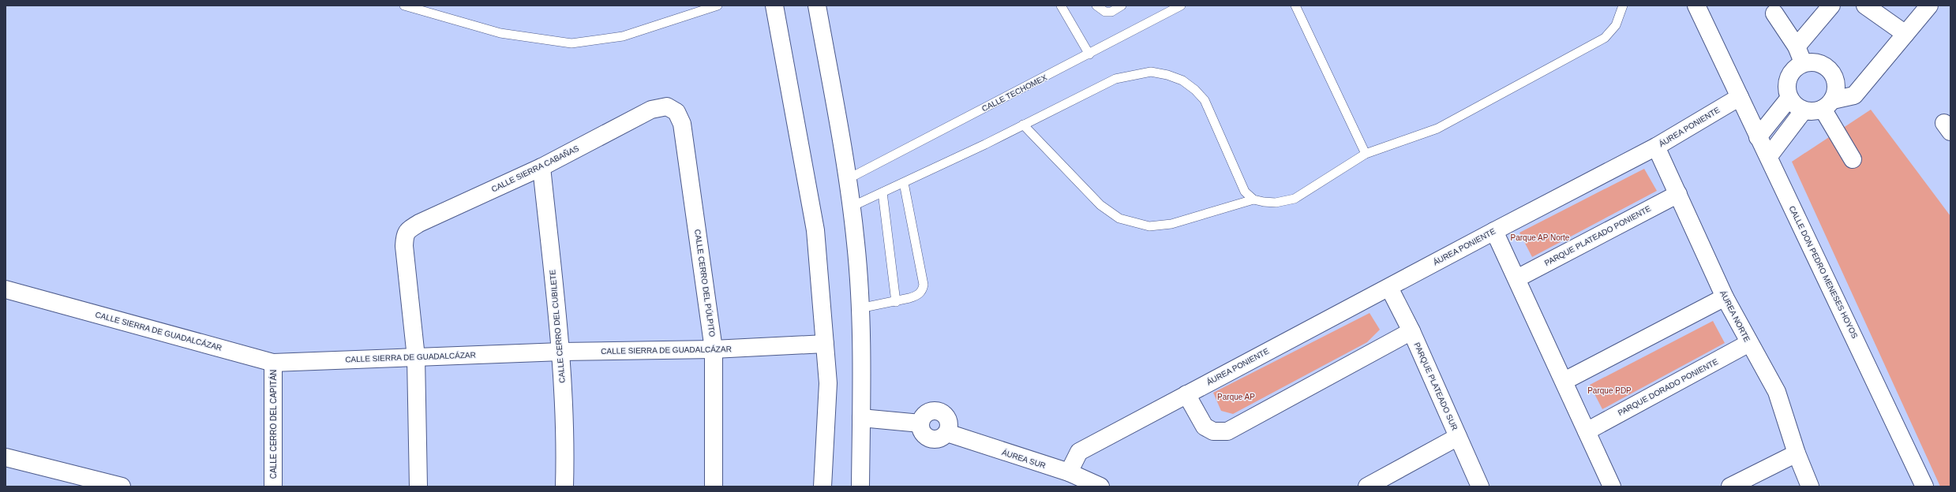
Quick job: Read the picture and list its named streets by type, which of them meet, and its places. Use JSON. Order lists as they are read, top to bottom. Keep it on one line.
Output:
{"streets":{"street":["ÁUREA PONIENTE","CALLE SIERRA CABAÑAS","PARQUE PLATEADO PONIENTE","CALLE DON PEDRO MENESES HOYOS","CALLE CERRO DEL PÚLPITO","ÁUREA NORTE","CALLE CERRO DEL CUBILETE","CALLE SIERRA DE GUADALCÁZAR","PARQUE PLATEADO SUR","PARQUE DORADO PONIENTE","CALLE CERRO DEL CAPITÁN","ÁUREA SUR"],"lane":["CALLE TECHOMEX"]},"crossings":[["ÁUREA PONIENTE","CALLE DON PEDRO MENESES HOYOS"],["ÁUREA PONIENTE","ÁUREA NORTE"],["ÁUREA PONIENTE","PARQUE PLATEADO SUR"],["ÁUREA PONIENTE","ÁUREA SUR"],["CALLE SIERRA CABAÑAS","CALLE CERRO DEL PÚLPITO"],["CALLE SIERRA CABAÑAS","CALLE CERRO DEL CUBILETE"],["CALLE SIERRA CABAÑAS","CALLE SIERRA DE GUADALCÁZAR"],["PARQUE PLATEADO PONIENTE","ÁUREA NORTE"],["CALLE CERRO DEL PÚLPITO","CALLE SIERRA DE GUADALCÁZAR"],["ÁUREA NORTE","PARQUE DORADO PONIENTE"],["CALLE CERRO DEL CUBILETE","CALLE SIERRA DE GUADALCÁZAR"],["CALLE SIERRA DE GUADALCÁZAR","CALLE CERRO DEL CAPITÁN"]],"parks":["Parque AP Norte","Parque PDP","Parque AP"]}
